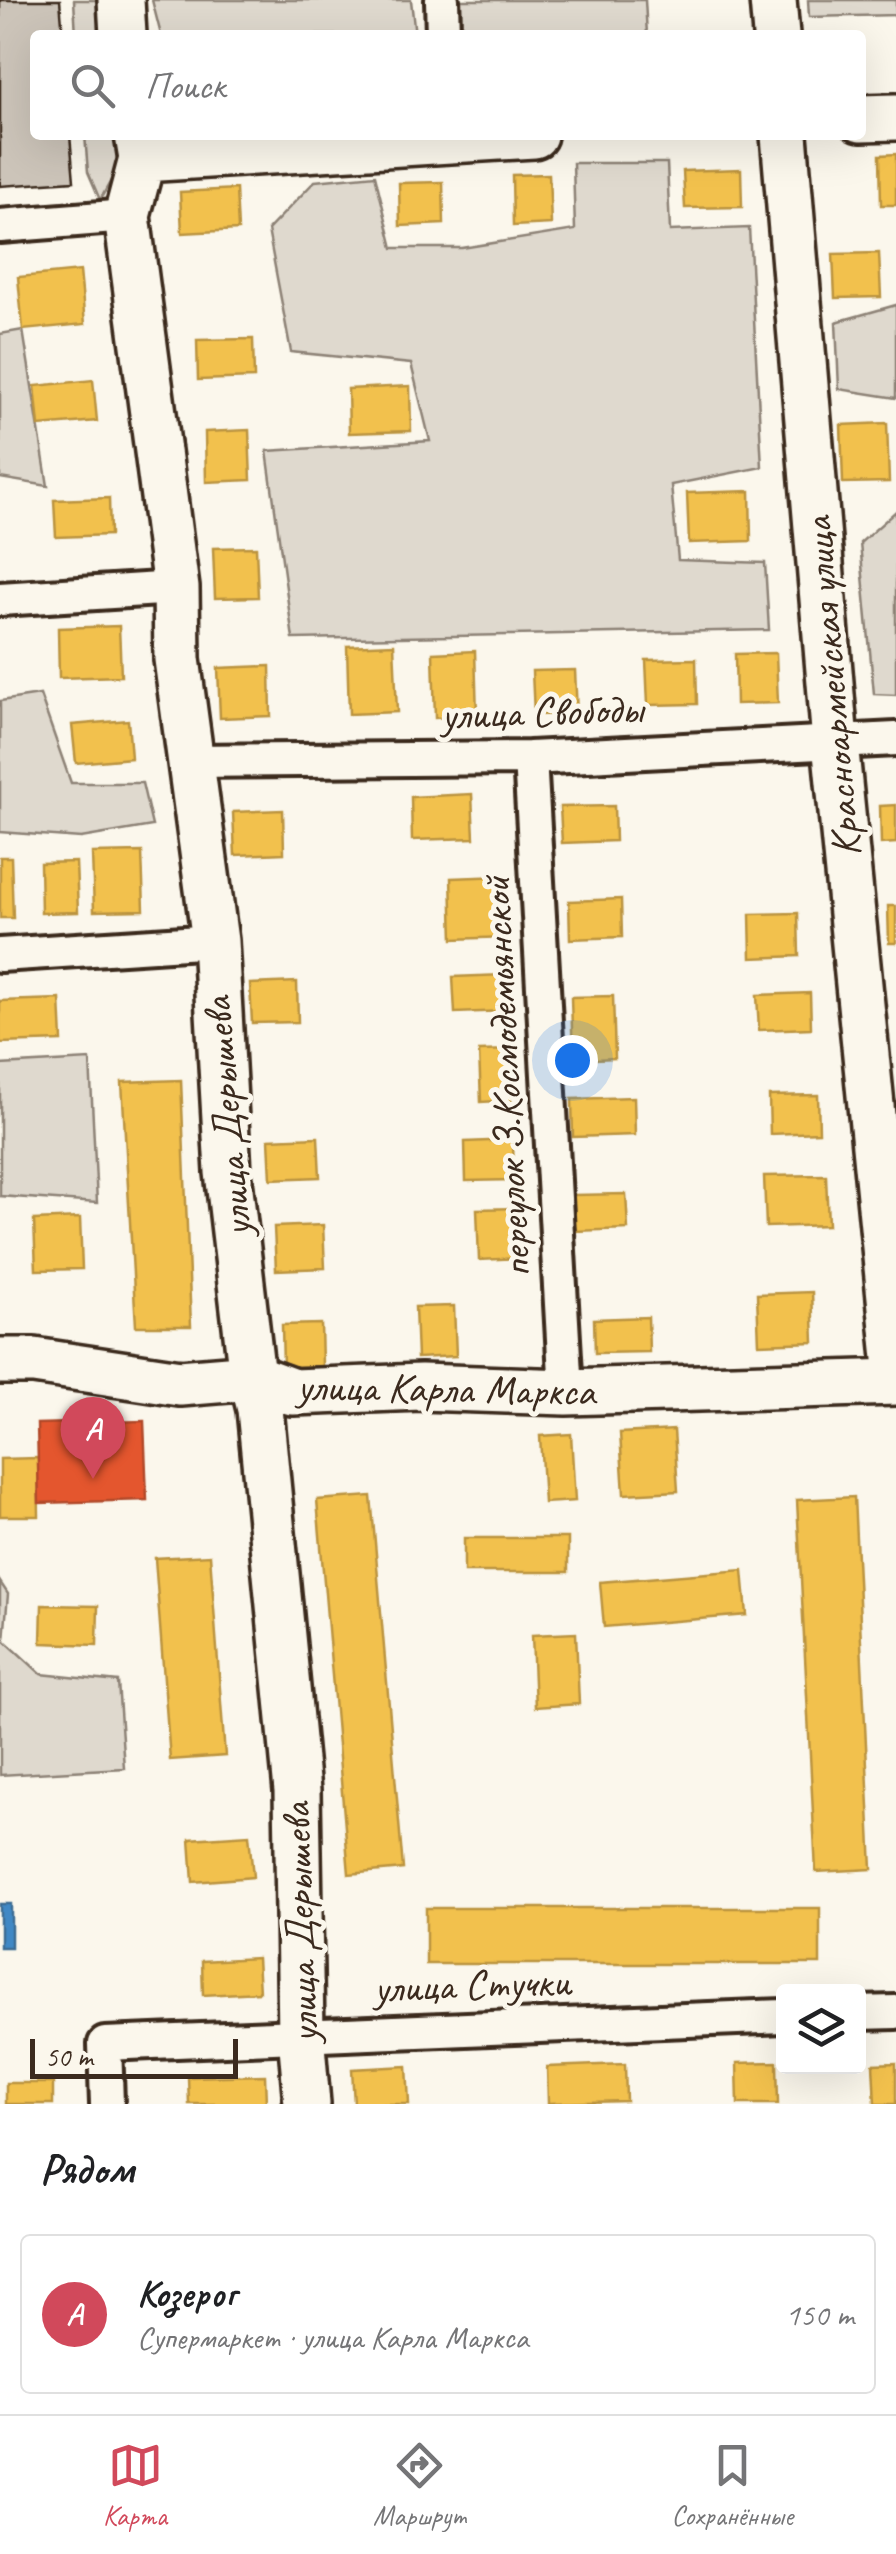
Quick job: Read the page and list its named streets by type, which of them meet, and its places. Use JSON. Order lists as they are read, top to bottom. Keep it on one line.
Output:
{"streets":{"street":["Красноармейская улица","улица Свободы","переулок З.Космодемьянской","улица Дерышева","улица Карла Маркса","улица Стучки"]},"crossings":[["Красноармейская улица","улица Свободы"],["улица Свободы","переулок З.Космодемьянской"],["улица Свободы","улица Дерышева"],["переулок З.Космодемьянской","улица Карла Маркса"],["улица Дерышева","улица Карла Маркса"],["улица Дерышева","улица Стучки"]],"scale_bar":"50 m","page":{"search":"Поиск","pins":"A","scale":"50 m","heading":"Рядом","list":[{"mark":"A","name":"Козерог","note":"Супермаркет · улица Карла Маркса","value":"150 m"}],"nav":["Карта","Маршрут","Сохранённые"]}}
